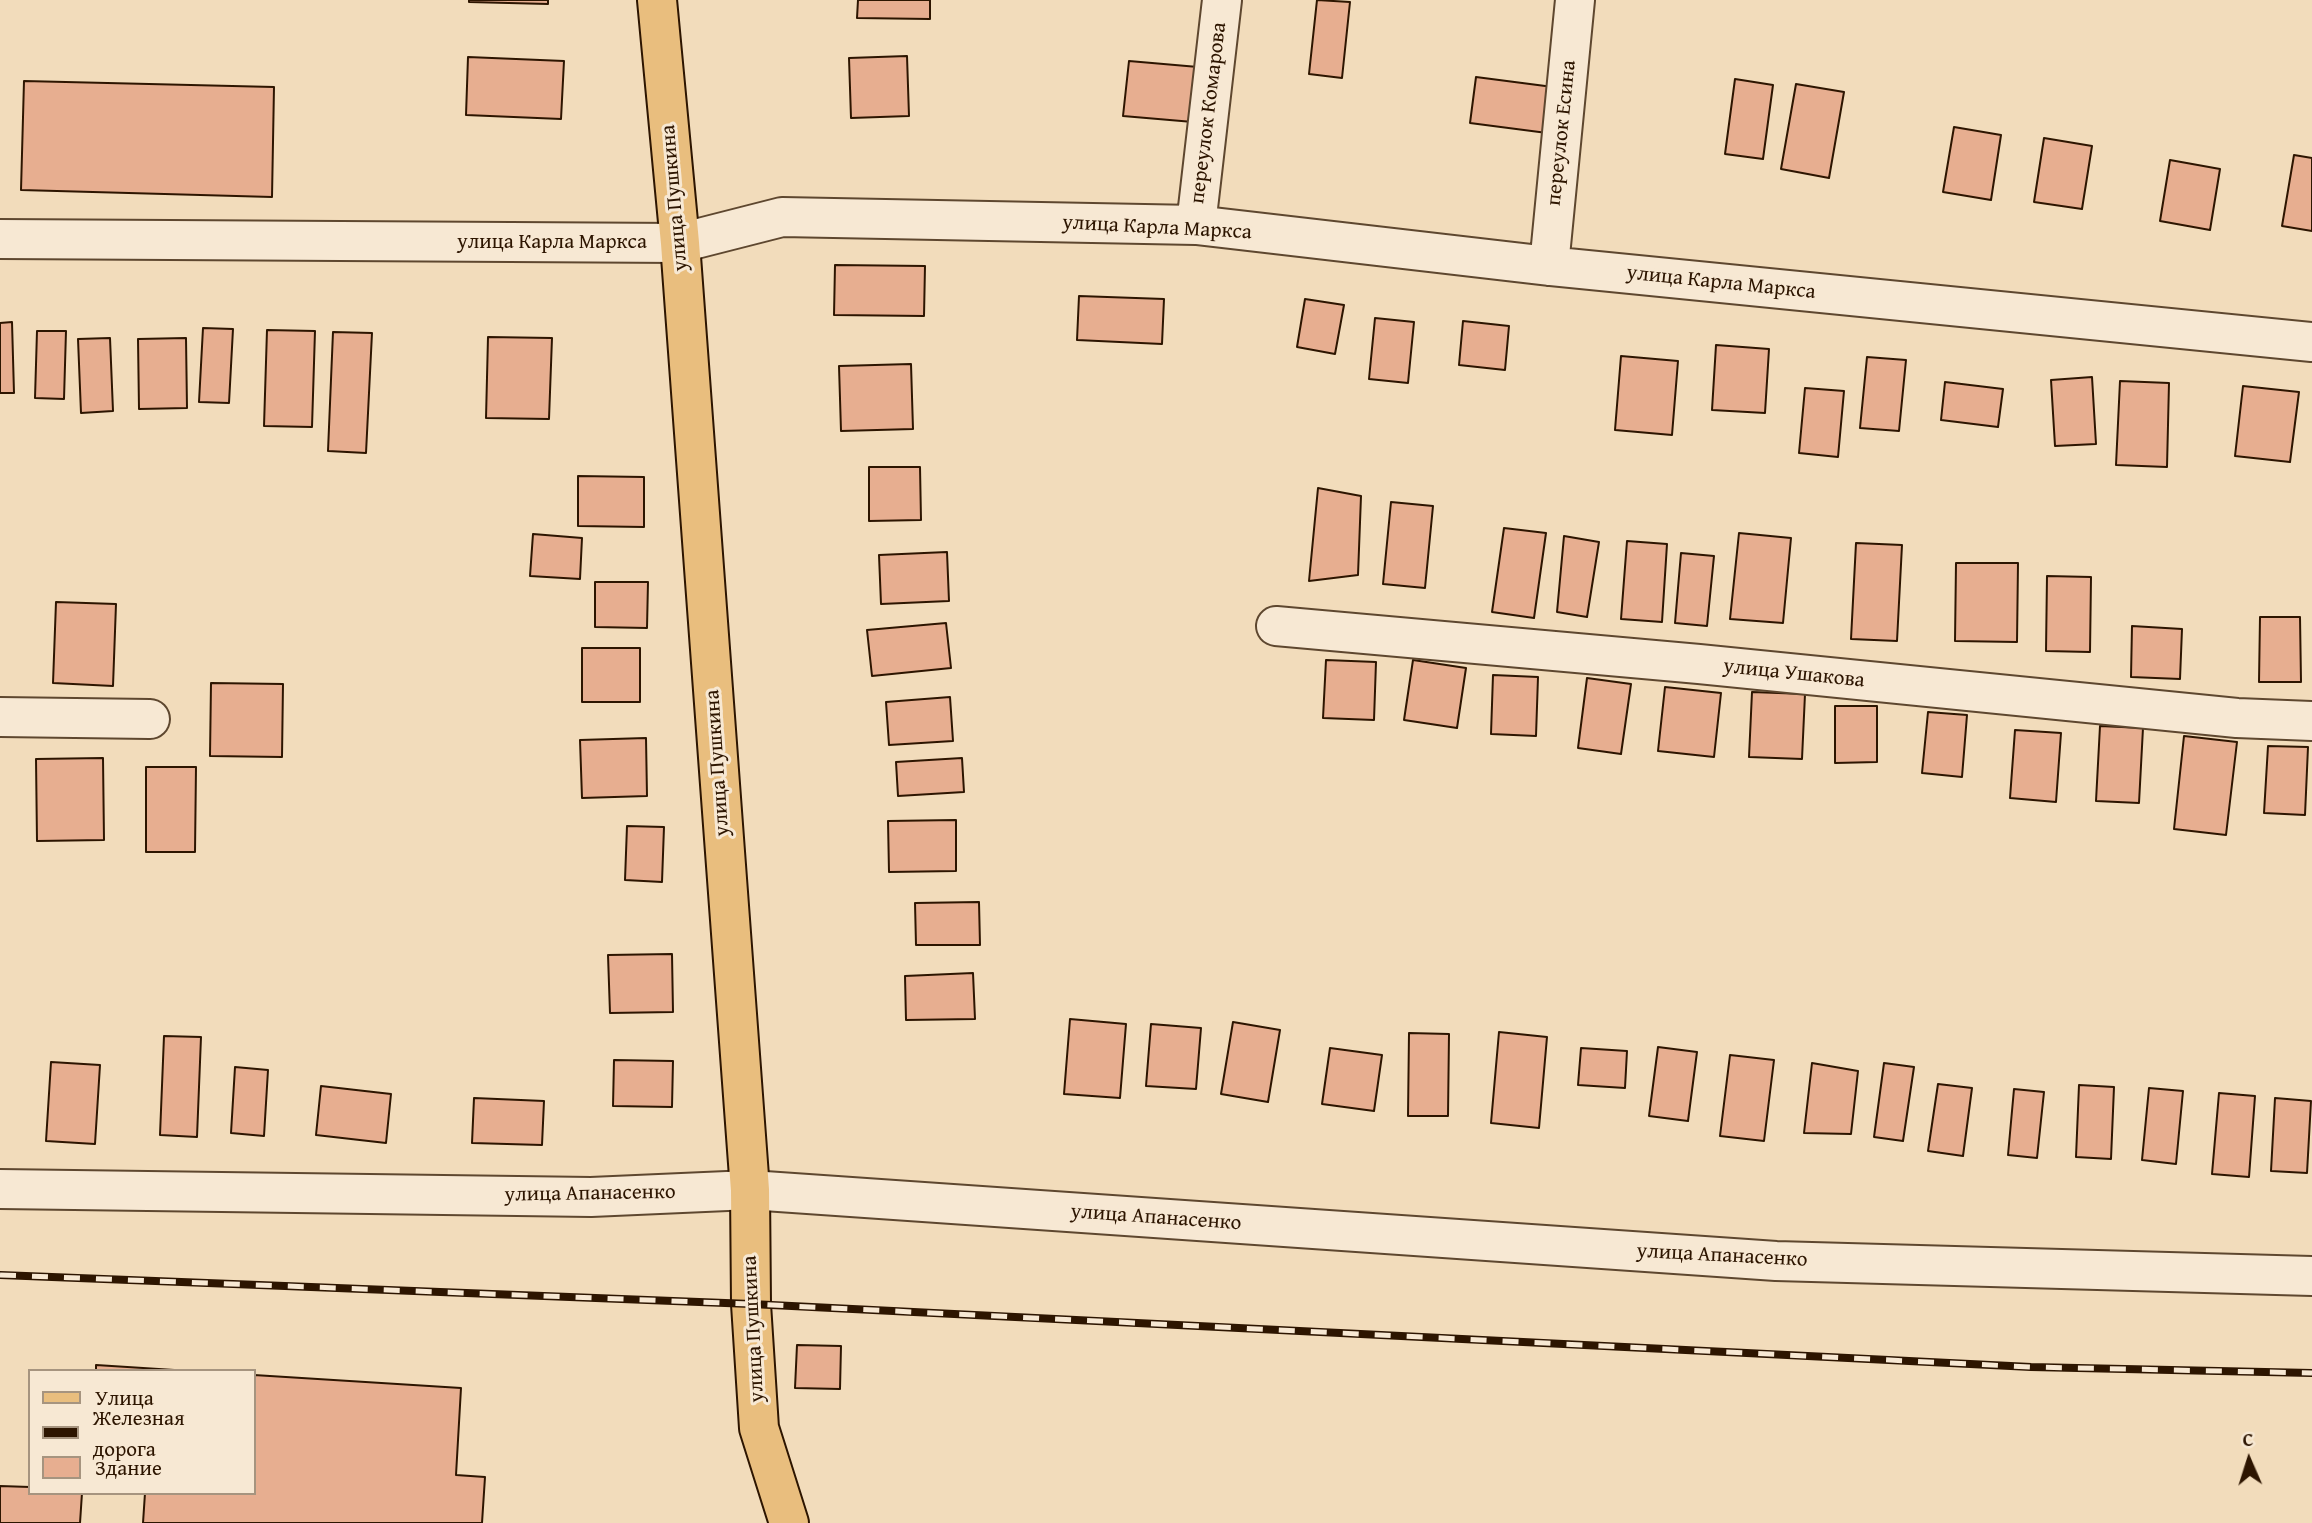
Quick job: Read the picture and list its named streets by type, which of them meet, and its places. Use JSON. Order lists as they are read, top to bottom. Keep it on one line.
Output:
{"streets":{"main road":["улица Пушкина"],"street":["переулок Комарова","переулок Есина","улица Карла Маркса","улица Ушакова","улица Апанасенко"]},"crossings":[["переулок Комарова","улица Карла Маркса"],["переулок Есина","улица Карла Маркса"],["улица Пушкина","улица Карла Маркса"],["улица Пушкина","улица Апанасенко"]],"legend":["Улица","Железная дорога","Здание"],"north":"top"}
